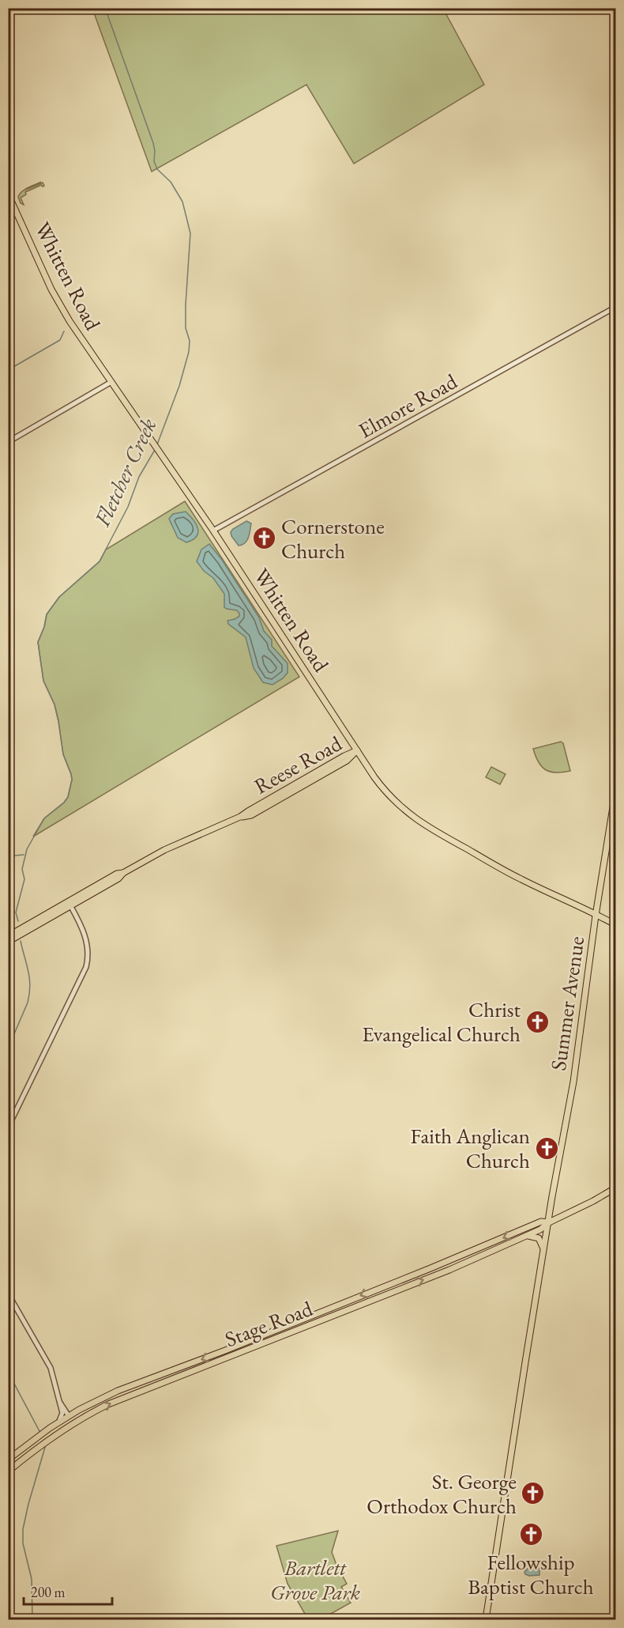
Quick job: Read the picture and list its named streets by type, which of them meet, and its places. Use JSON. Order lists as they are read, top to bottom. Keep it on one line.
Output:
{"streets":{"main road":["Whitten Road","Reese Road","Summer Avenue","Stage Road"],"street":["Elmore Road"]},"crossings":[["Whitten Road","Elmore Road"],["Whitten Road","Reese Road"],["Whitten Road","Summer Avenue"],["Summer Avenue","Stage Road"]],"water":["Fletcher Creek"],"parks":["Bartlett Grove Park"],"places":{"church":["Cornerstone Church","Christ Evangelical Church","Faith Anglican Church","St. George Orthodox Church","Fellowship Baptist Church"]},"scale_bar":"200 m"}
